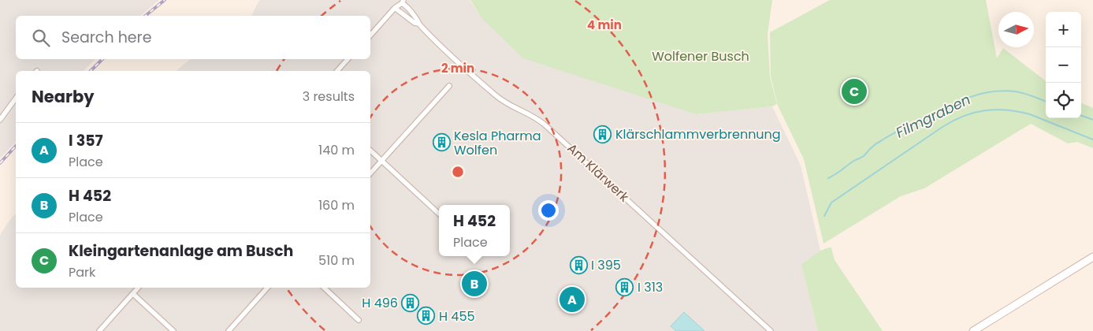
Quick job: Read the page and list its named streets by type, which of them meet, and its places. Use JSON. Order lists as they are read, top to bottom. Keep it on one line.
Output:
{"streets":{"street":["Am Klärwerk"]},"water":["Filmgraben"],"parks":["Wolfener Busch"],"places":{"building":["Klärschlammverbrennung","Kesla Pharma Wolfen","I 395","I 313","H 496","H 455"]},"north":"right","page":{"map_buttons":["+","−"],"search":"Search here","heading":["Nearby","3 results"],"pins":["C","B","A"],"list":[{"mark":"A","name":"I 357","note":"Place","value":"140 m"},{"mark":"B","name":"H 452","note":"Place","value":"160 m"},{"mark":"C","name":"Kleingartenanlage am Busch","note":"Park","value":"510 m"}],"popup":["H 452","Place"]},"rings":["4 min","2 min"]}
